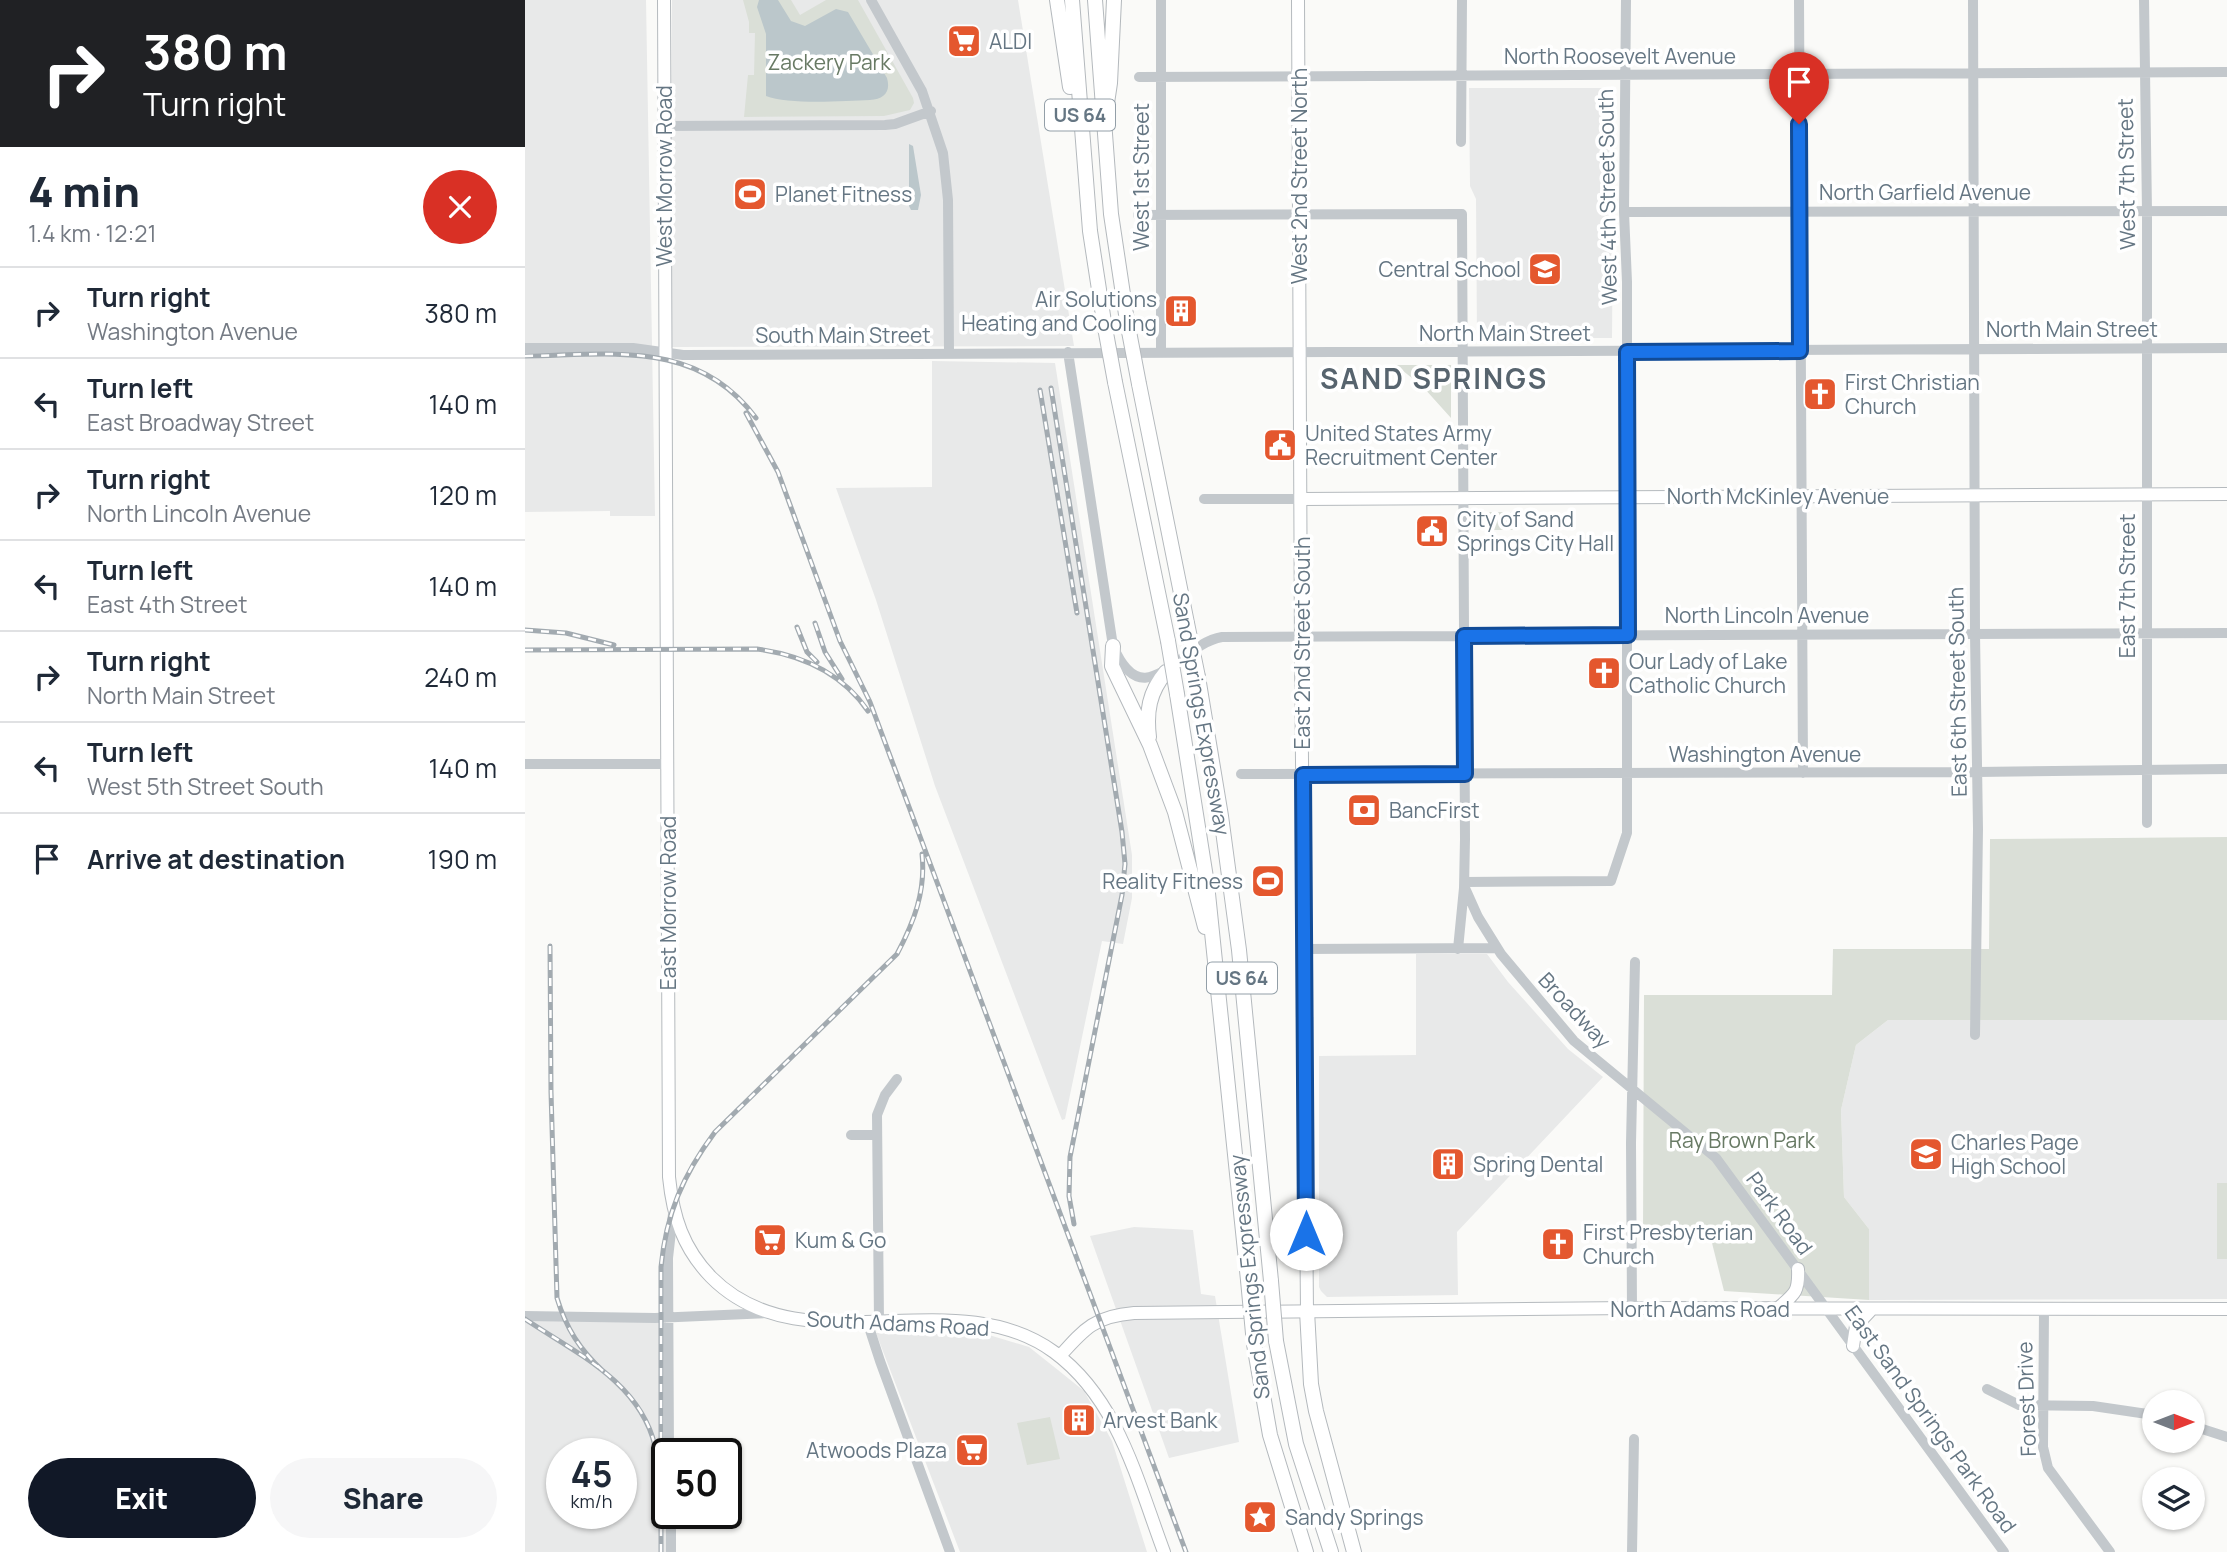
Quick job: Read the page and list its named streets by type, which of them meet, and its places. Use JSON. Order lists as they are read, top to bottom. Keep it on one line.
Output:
{"streets":{"highway":["US 64","Sand Springs Expressway"],"main road":["West Morrow Road","West 2nd Street North","North McKinley Avenue","East 2nd Street South","East Morrow Road","North Adams Road","South Adams Road"],"street":["North Roosevelt Avenue","West 7th Street","West 1st Street","North Garfield Avenue","West 4th Street South","North Main Street","South Main Street","East 7th Street","North Lincoln Avenue","East 6th Street South","Washington Avenue","Broadway","Park Road","Forest Drive","East Sand Springs Park Road"]},"crossings":[["North Roosevelt Avenue","West 7th Street"],["North Roosevelt Avenue","West 2nd Street North"],["North Roosevelt Avenue","West 1st Street"],["North Roosevelt Avenue","West 4th Street South"],["North Roosevelt Avenue","East 6th Street South"],["West 7th Street","North Garfield Avenue"],["West 7th Street","North Main Street"],["West 7th Street","East 7th Street"],["West Morrow Road","South Main Street"],["West Morrow Road","East Morrow Road"],["West 2nd Street North","North Main Street"],["West 2nd Street North","East 2nd Street South"],["West 1st Street","North Main Street"],["West 1st Street","South Main Street"],["North Garfield Avenue","West 4th Street South"],["North Garfield Avenue","East 6th Street South"],["West 4th Street South","North Main Street"],["West 4th Street South","North McKinley Avenue"],["West 4th Street South","North Lincoln Avenue"],["West 4th Street South","Washington Avenue"],["West 4th Street South","Broadway"],["North Main Street","South Main Street"],["North Main Street","East 7th Street"],["North Main Street","East 2nd Street South"],["North Main Street","East 6th Street South"],["South Main Street","East Morrow Road"],["North McKinley Avenue","East 7th Street"],["North McKinley Avenue","East 2nd Street South"],["North McKinley Avenue","East 6th Street South"],["East 7th Street","North Lincoln Avenue"],["East 7th Street","Washington Avenue"],["North Lincoln Avenue","East 2nd Street South"],["North Lincoln Avenue","East 6th Street South"],["East 2nd Street South","Washington Avenue"],["East 2nd Street South","North Adams Road"],["East 6th Street South","Washington Avenue"],["East Morrow Road","South Adams Road"],["Broadway","Park Road"],["Park Road","North Adams Road"],["Park Road","East Sand Springs Park Road"],["North Adams Road","South Adams Road"],["North Adams Road","Forest Drive"],["North Adams Road","East Sand Springs Park Road"]],"districts":["SAND SPRINGS"],"parks":["Zackery Park","Ray Brown Park"],"places":{"supermarket":["ALDI","Kum & Go","Atwoods Plaza"],"sports":["Planet Fitness","Reality Fitness"],"school or university":["Central School","Charles Page High School"],"building":["Air Solutions Heating and Cooling","Spring Dental","Arvest Bank"],"church":["First Christian Church","Our Lady of Lake Catholic Church","First Presbyterian Church"],"public building":["United States Army Recruitment Center","City of Sand Springs City Hall"],"bank":["BancFirst"],"place":["Sandy Springs"]},"north":"right","page":{"turn":["380 m","Turn right"],"heading":["4 min","1.4 km · 12:21"],"list":[{"name":"Turn right","note":"Washington Avenue","value":"380 m"},{"name":"Turn left","note":"East Broadway Street","value":"140 m"},{"name":"Turn right","note":"North Lincoln Avenue","value":"120 m"},{"name":"Turn left","note":"East 4th Street","value":"140 m"},{"name":"Turn right","note":"North Main Street","value":"240 m"},{"name":"Turn left","note":"West 5th Street South","value":"140 m"},{"name":"Arrive at destination","value":"190 m"}],"speed":"45 km/h","limit":"50","buttons":["Exit","Share"]}}
